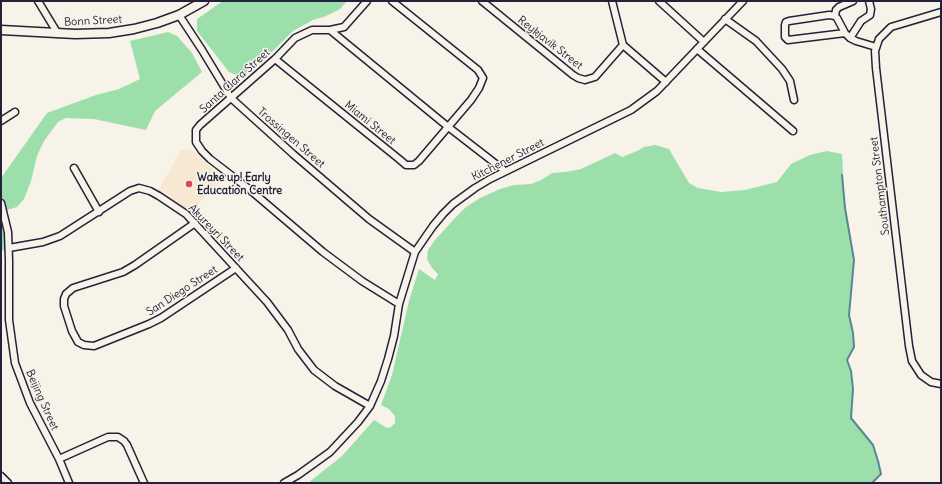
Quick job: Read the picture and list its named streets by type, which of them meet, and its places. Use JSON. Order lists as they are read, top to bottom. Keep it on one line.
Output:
{"streets":{"street":["Bonn Street","Reykjavik Street","Santa Clara Street","Miami Street","Trossingen Street","Kitchener Street","Southampton Street","Akureyri Street","San Diego Street","Beijing Street"]},"crossings":[["Bonn Street","Trossingen Street"],["Santa Clara Street","Miami Street"],["Santa Clara Street","Trossingen Street"],["Santa Clara Street","Kitchener Street"],["Trossingen Street","Kitchener Street"],["Kitchener Street","Akureyri Street"],["Akureyri Street","San Diego Street"],["Akureyri Street","Beijing Street"]],"places":["Wake up! Early Education Centre"]}
